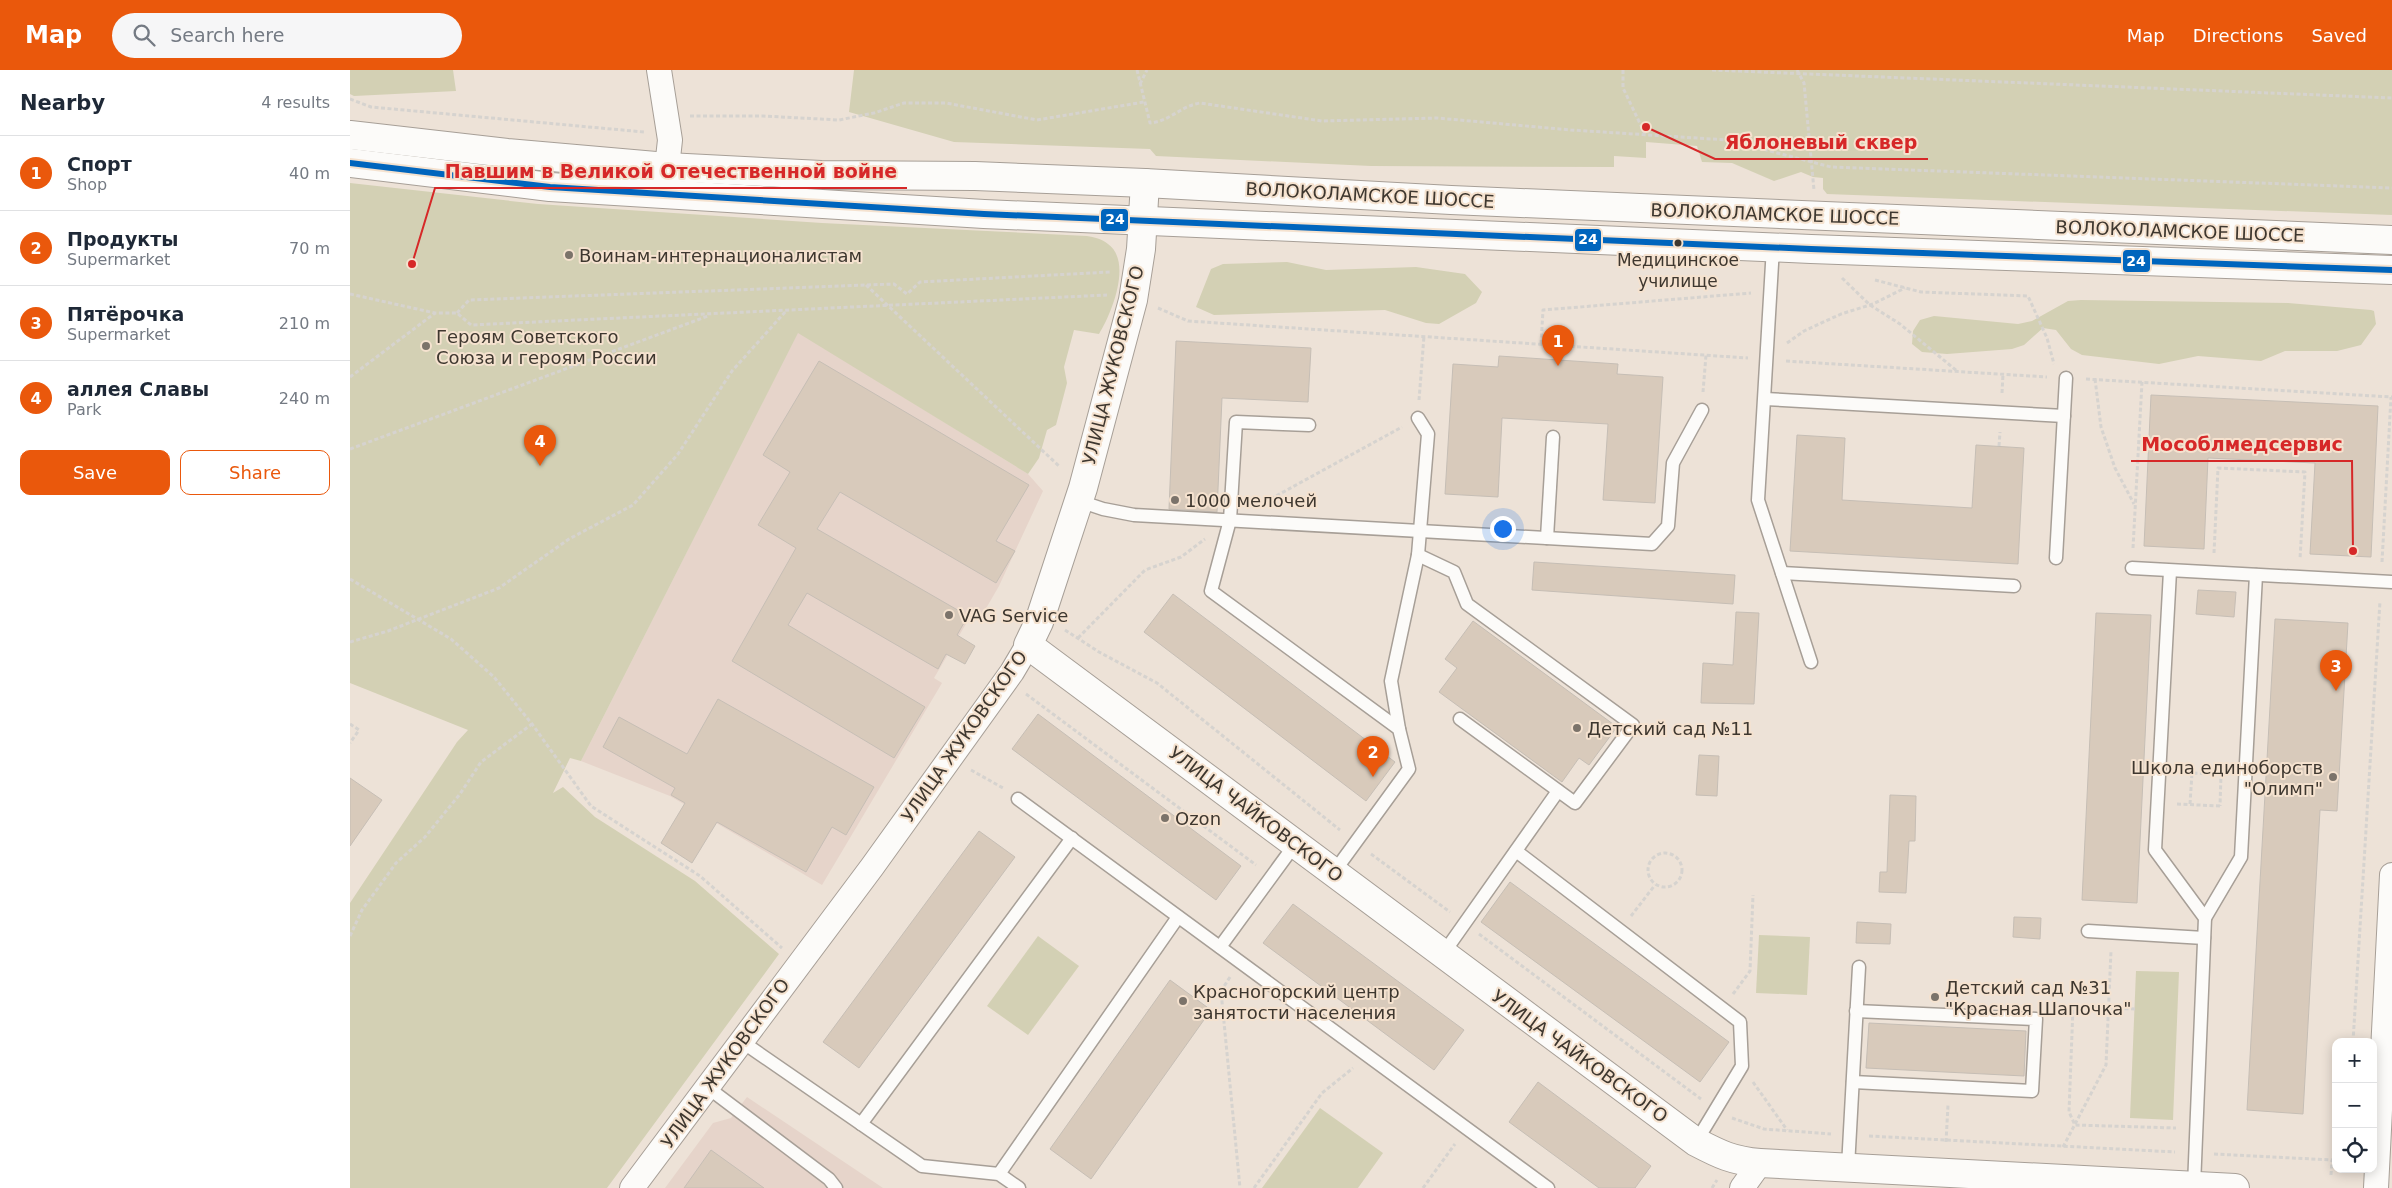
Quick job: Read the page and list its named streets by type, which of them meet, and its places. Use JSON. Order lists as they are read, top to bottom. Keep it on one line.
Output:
{"streets":{"main road":["ВОЛОКОЛАМСКОЕ ШОССЕ","УЛИЦА ЖУКОВСКОГО","УЛИЦА ЧАЙКОВСКОГО"]},"crossings":[["ВОЛОКОЛАМСКОЕ ШОССЕ","УЛИЦА ЖУКОВСКОГО"],["УЛИЦА ЖУКОВСКОГО","УЛИЦА ЧАЙКОВСКОГО"]],"places":["Яблоневый сквер","Медицинское училище","Воинам-интернационалистам","Павшим в Великой Отечественной войне","Героям Советского Союза и героям России","1000 мелочей","Мособлмедсервис","VAG Service","Детский сад №11","Школа единоборств \"Олимп\"","Ozon","Детский сад №31 \"Красная Шапочка\"","Красногорский центр занятости населения"],"lines":["transit line 24"],"page":{"header":"Map","search":"Search here","nav":["Map","Directions","Saved"],"heading":["Nearby","4 results"],"list":[{"mark":"1","name":"Спорт","note":"Shop","value":"40 m"},{"mark":"2","name":"Продукты","note":"Supermarket","value":"70 m"},{"mark":"3","name":"Пятёрочка","note":"Supermarket","value":"210 m"},{"mark":"4","name":"аллея Славы","note":"Park","value":"240 m"}],"pins":["1","4","3","2"],"buttons":["Save","Share"],"map_buttons":["+","−"]}}
